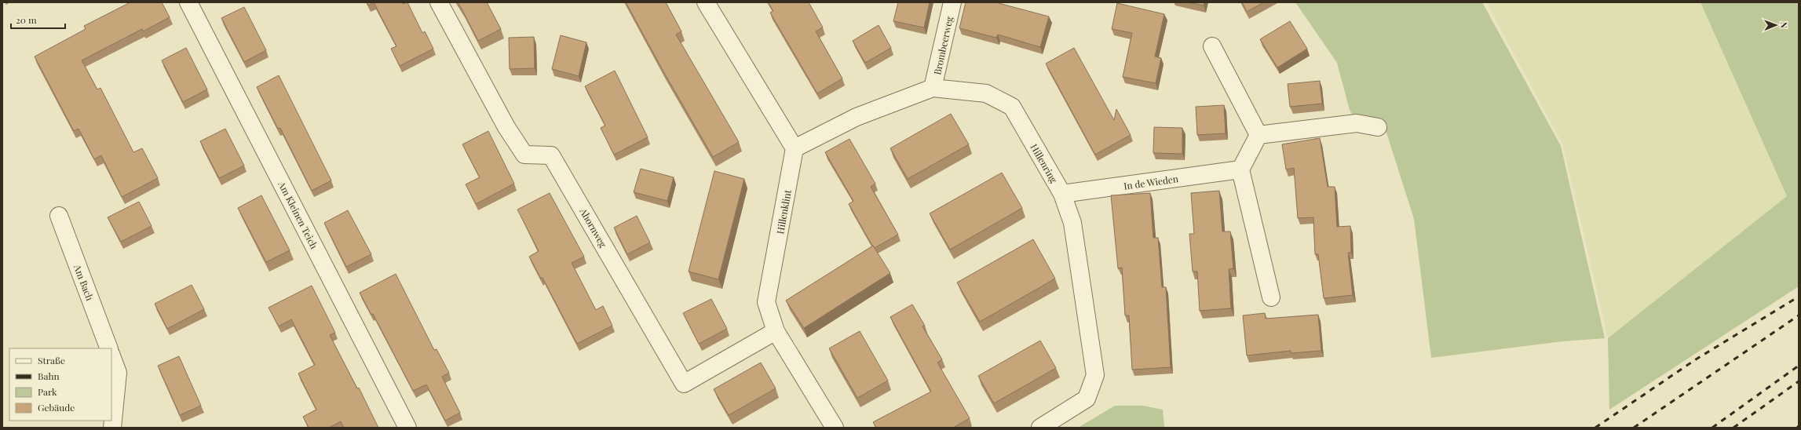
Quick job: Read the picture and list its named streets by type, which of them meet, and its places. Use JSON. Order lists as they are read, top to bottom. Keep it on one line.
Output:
{"streets":{"street":["Brombeerweg","Hillenring","In de Wieden","Hillenklint","Am Kleinen Teich","Ahornweg","Am Bach"]},"crossings":[["Brombeerweg","Hillenring"],["Hillenring","In de Wieden"],["Hillenring","Hillenklint"],["Hillenklint","Ahornweg"]],"legend":["Straße","Bahn","Park","Gebäude"],"scale_bar":"20 m","north":"right"}
